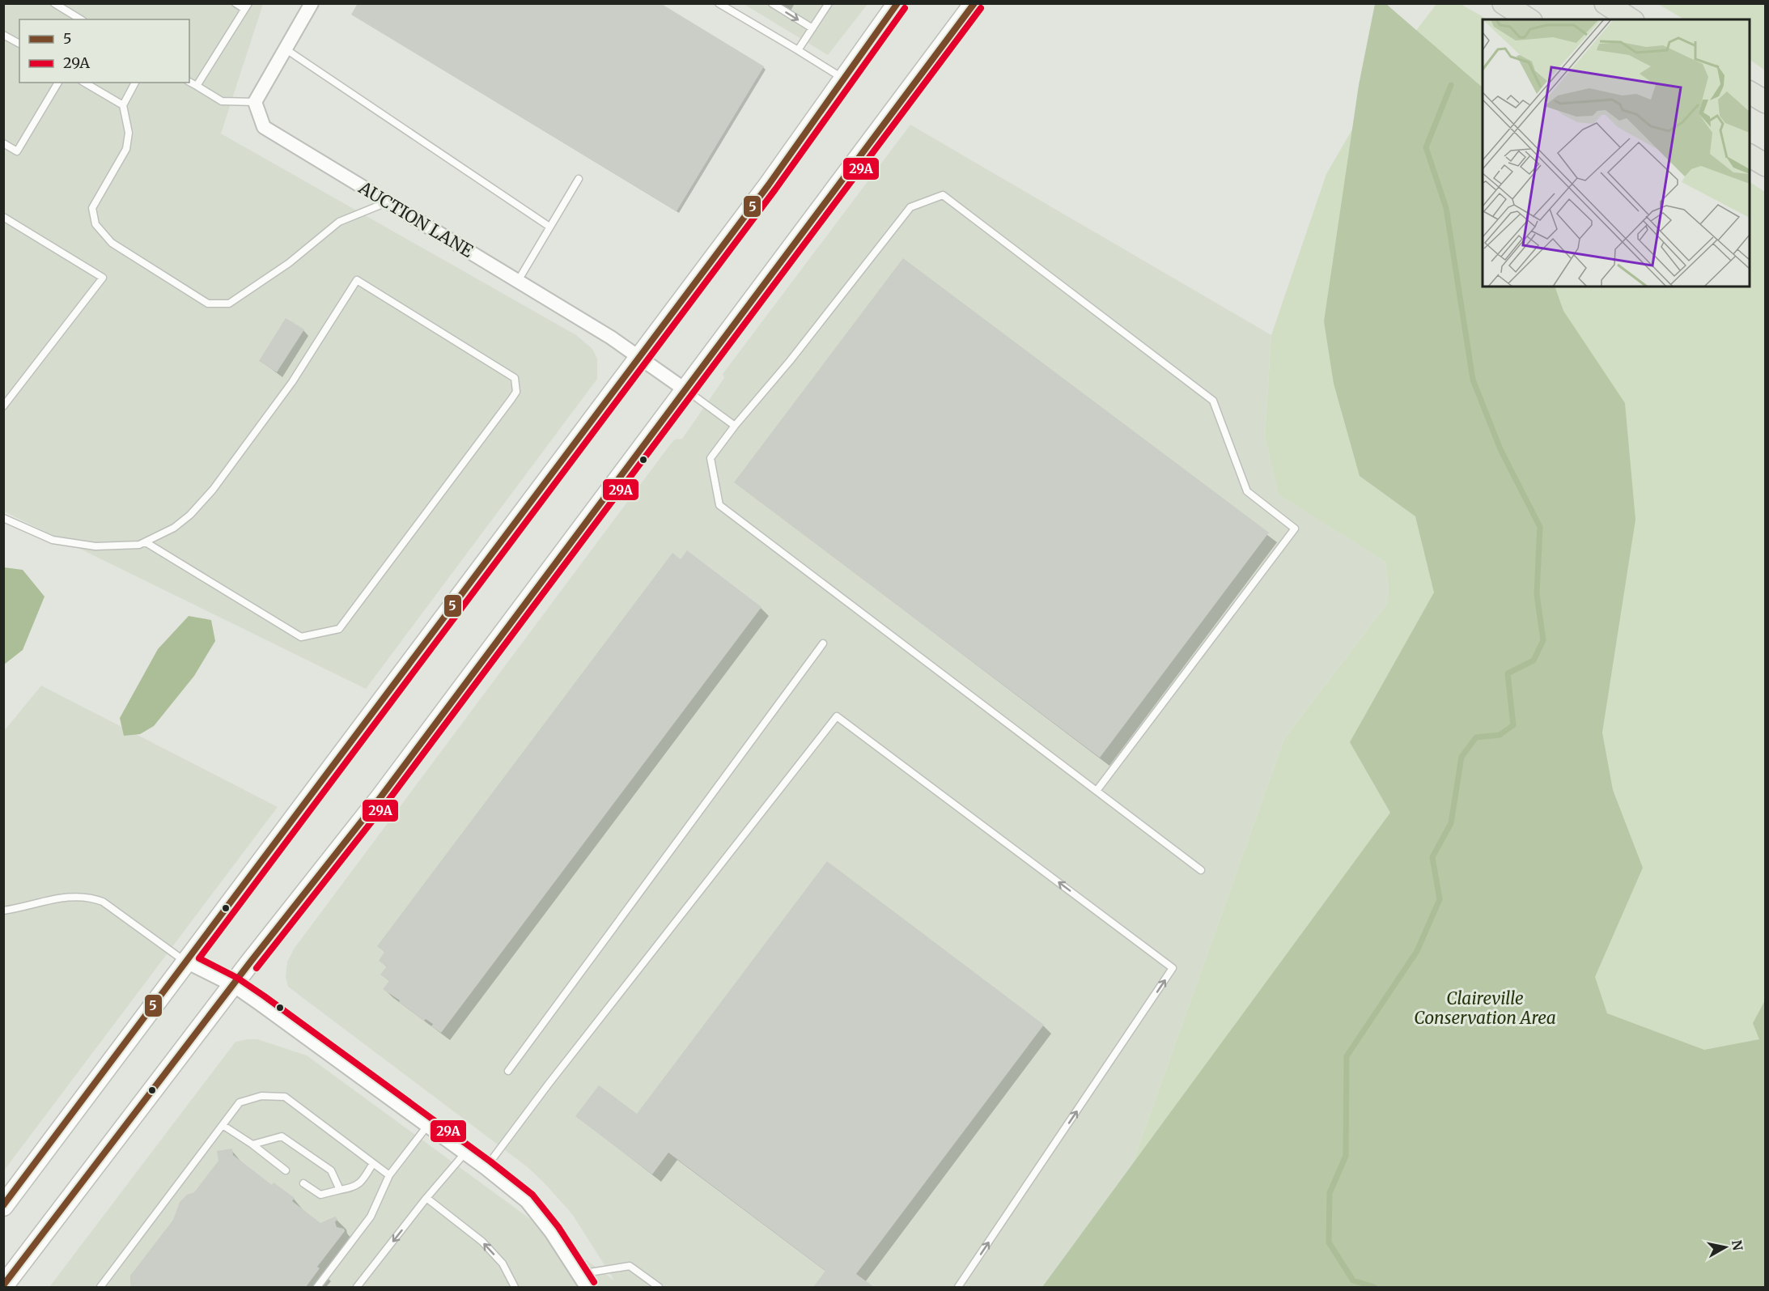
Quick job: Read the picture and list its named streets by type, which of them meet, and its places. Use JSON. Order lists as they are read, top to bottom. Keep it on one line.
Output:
{"streets":{"street":["AUCTION LANE"]},"parks":["Claireville Conservation Area"],"lines":["transit line 5","transit line 29A"],"legend":["5","29A"],"north":"right"}
